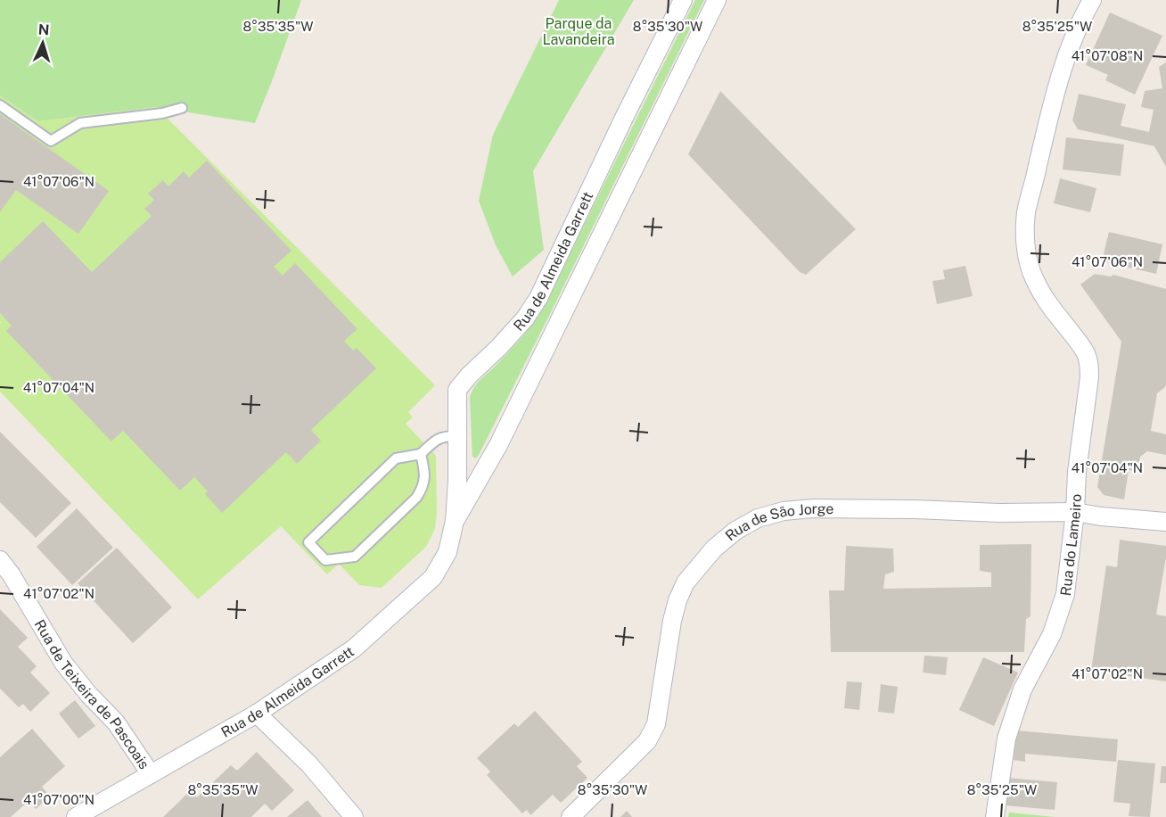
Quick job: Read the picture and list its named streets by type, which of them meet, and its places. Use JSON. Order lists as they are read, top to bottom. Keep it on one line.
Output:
{"streets":{"street":["Rua de Almeida Garrett","Rua de São Jorge","Rua do Lameiro","Rua de Teixeira de Pascoais"]},"crossings":[["Rua de Almeida Garrett","Rua de Teixeira de Pascoais"],["Rua de São Jorge","Rua do Lameiro"]],"parks":["Parque da Lavandeira"],"north":"top","coordinates":["8°35'35\"W","8°35'30\"W","8°35'25\"W","41°07'08\"N","41°07'06\"N","41°07'04\"N","41°07'02\"N","41°07'00\"N"]}
